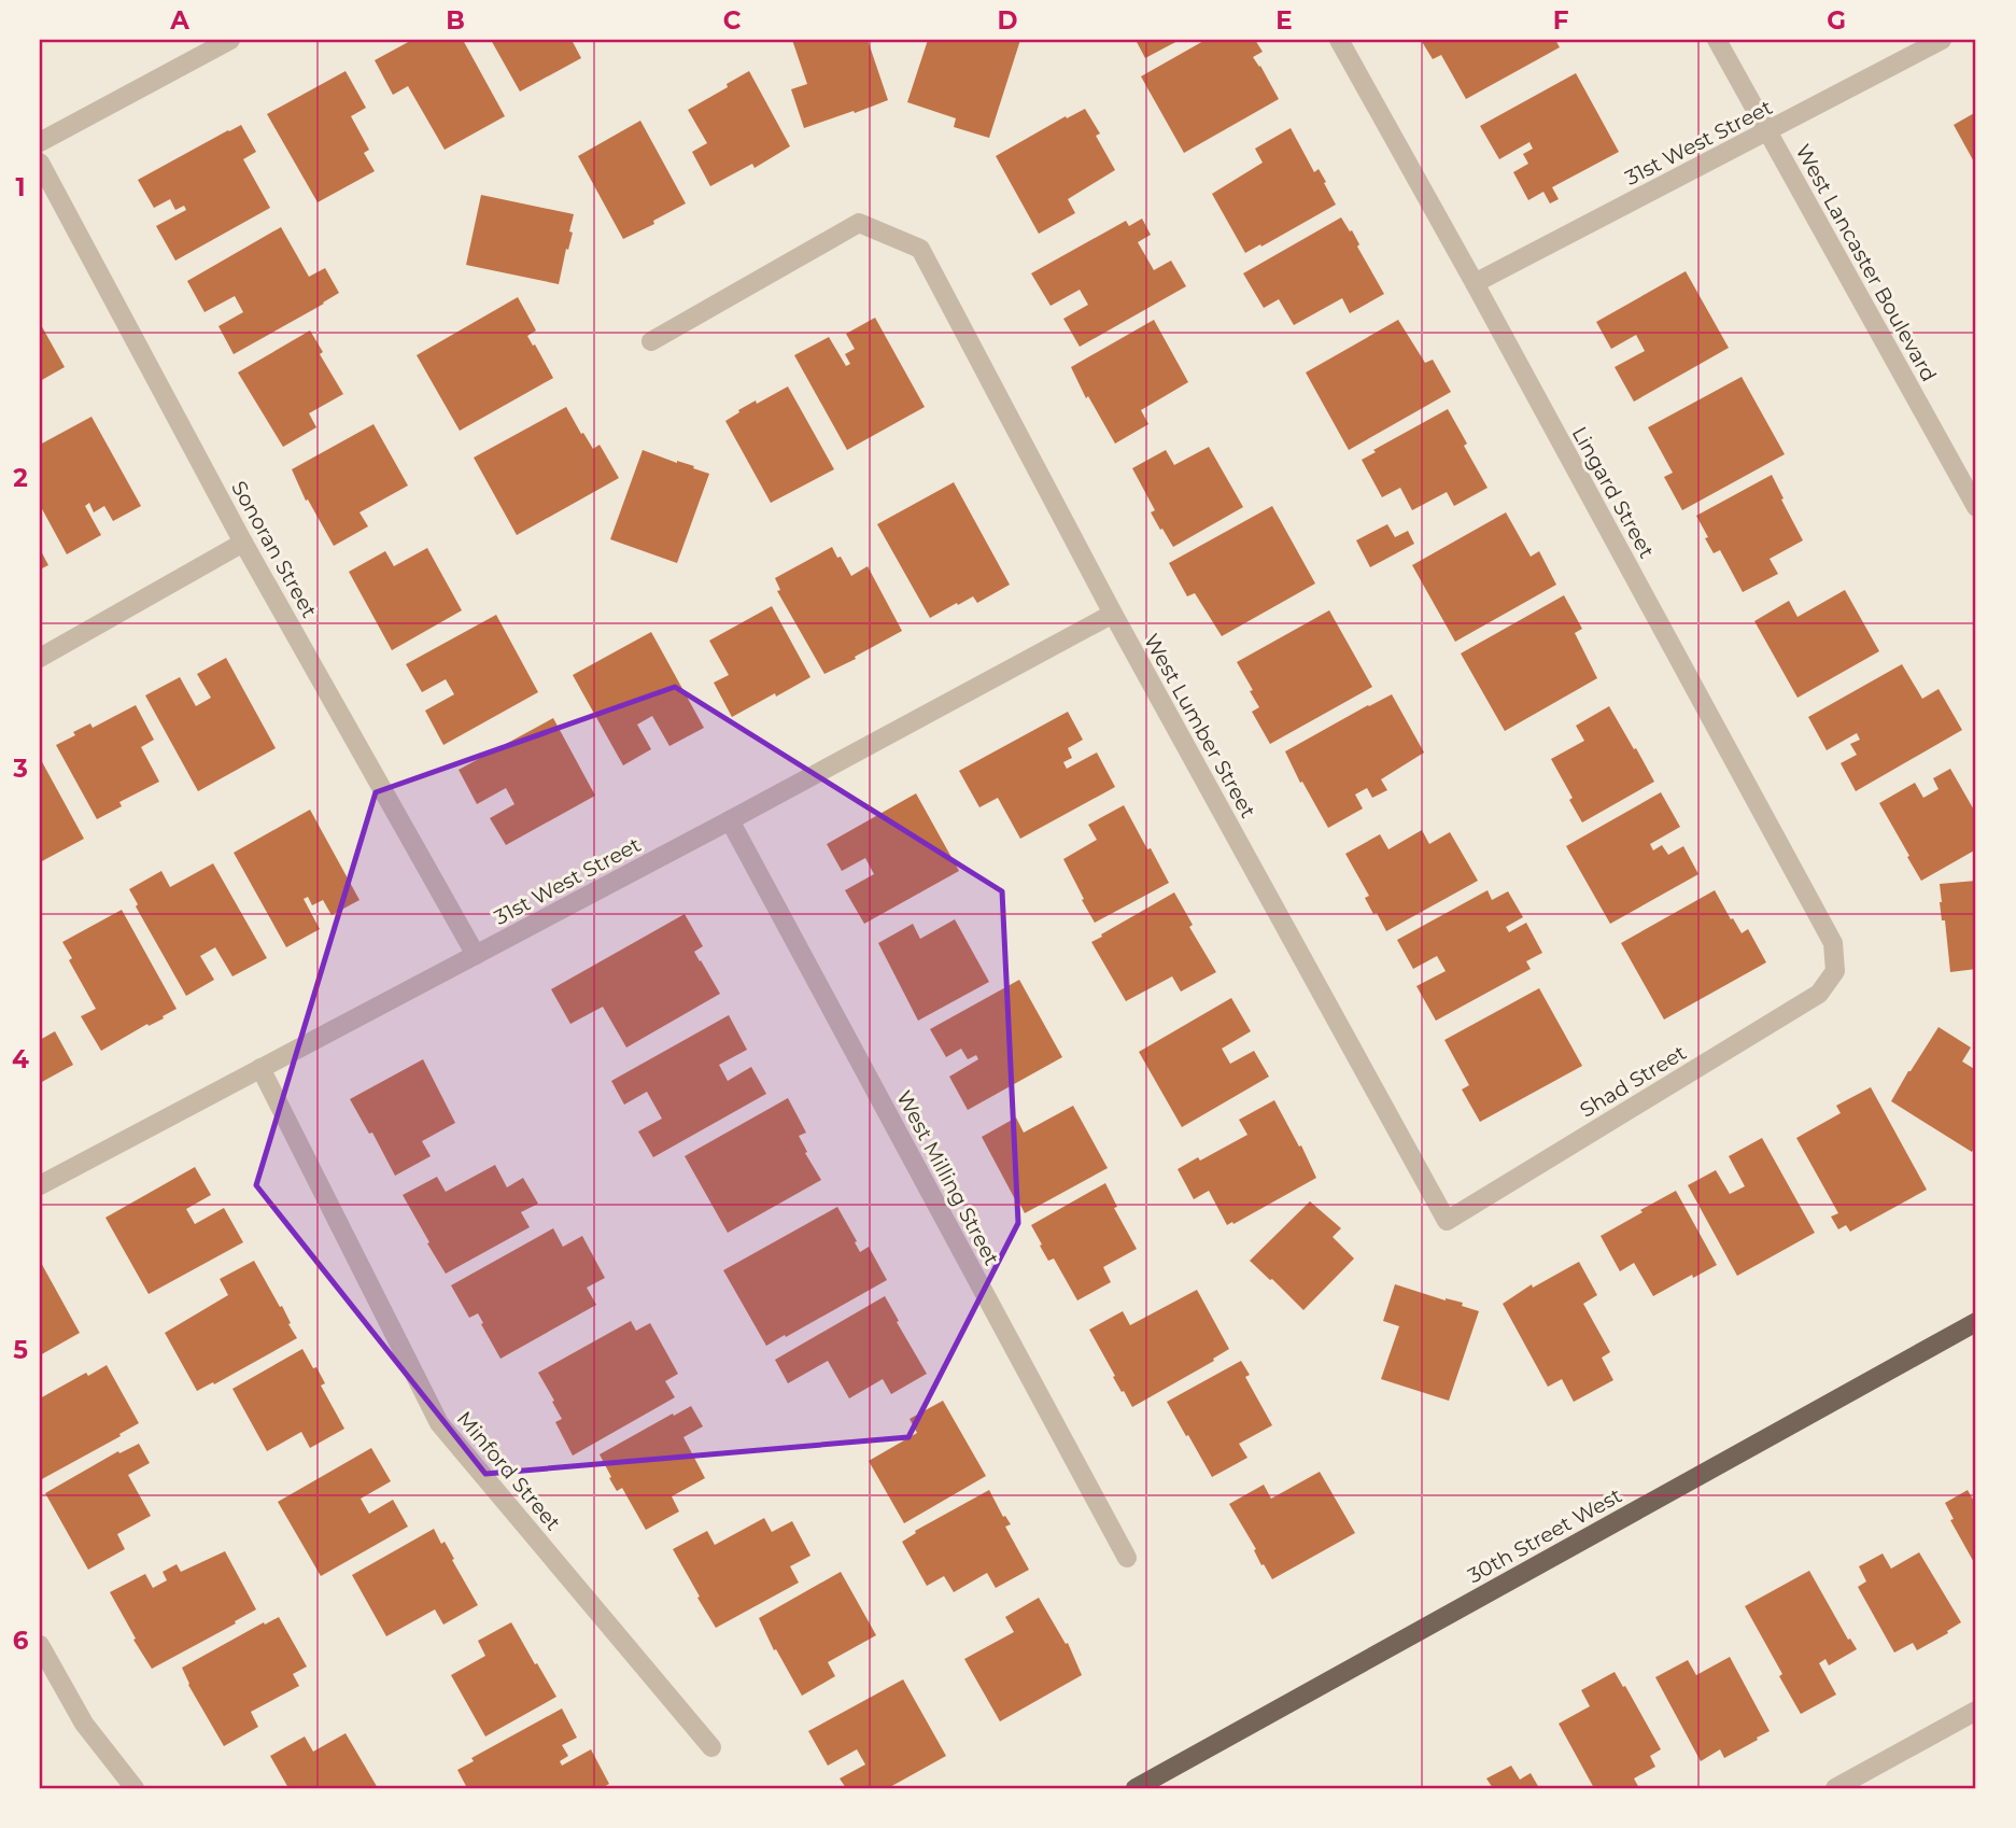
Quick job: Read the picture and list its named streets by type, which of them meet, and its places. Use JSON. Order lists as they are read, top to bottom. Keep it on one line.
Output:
{"streets":{"main road":["30th Street West"],"street":["31st West Street","West Lancaster Boulevard","Lingard Street","Sonoran Street","West Lumber Street","Shad Street","West Milling Street","Minford Street"]},"crossings":[["31st West Street","West Lancaster Boulevard"],["31st West Street","Lingard Street"],["31st West Street","Sonoran Street"],["31st West Street","West Lumber Street"],["31st West Street","West Milling Street"],["31st West Street","Minford Street"],["Lingard Street","Shad Street"],["West Lumber Street","Shad Street"]],"grid":{"columns":["A","B","C","D","E","F","G"],"rows":["1","2","3","4","5","6"]}}
